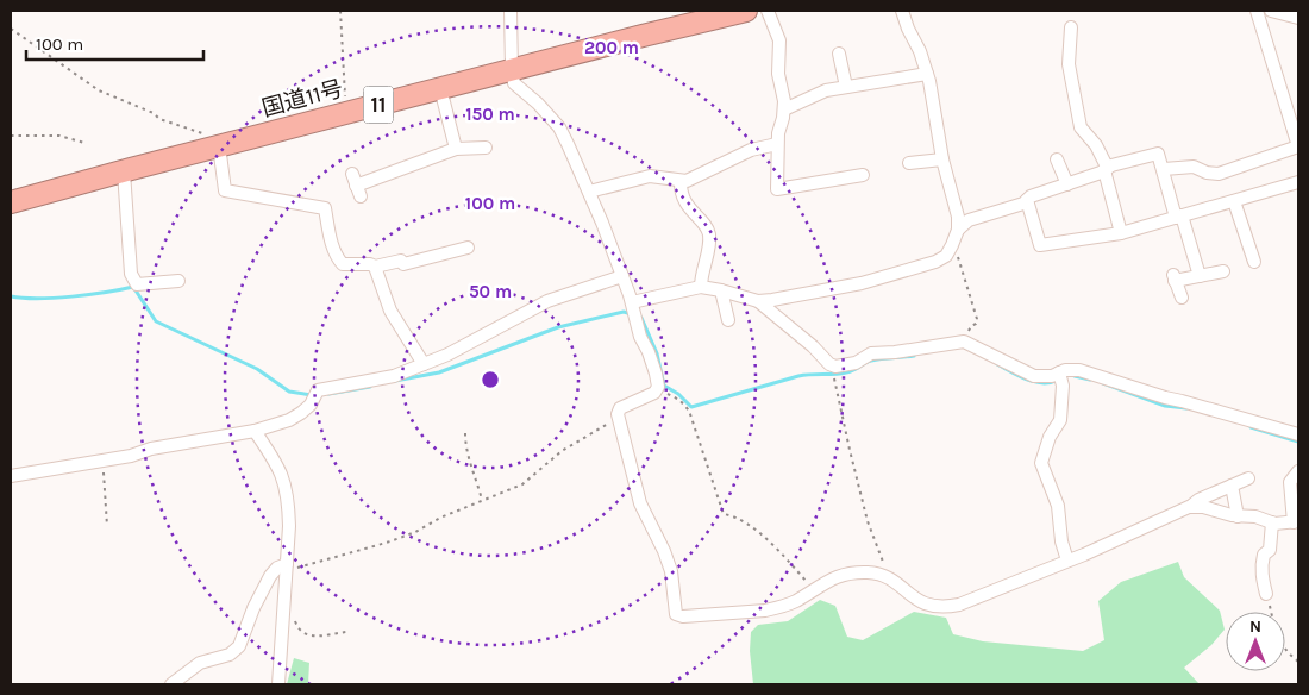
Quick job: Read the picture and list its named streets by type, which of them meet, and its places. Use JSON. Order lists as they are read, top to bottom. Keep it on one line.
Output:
{"streets":{"highway":["国道11号","11"]},"scale_bar":"100 m","north":"top","rings":["200 m","150 m","100 m","50 m"]}
